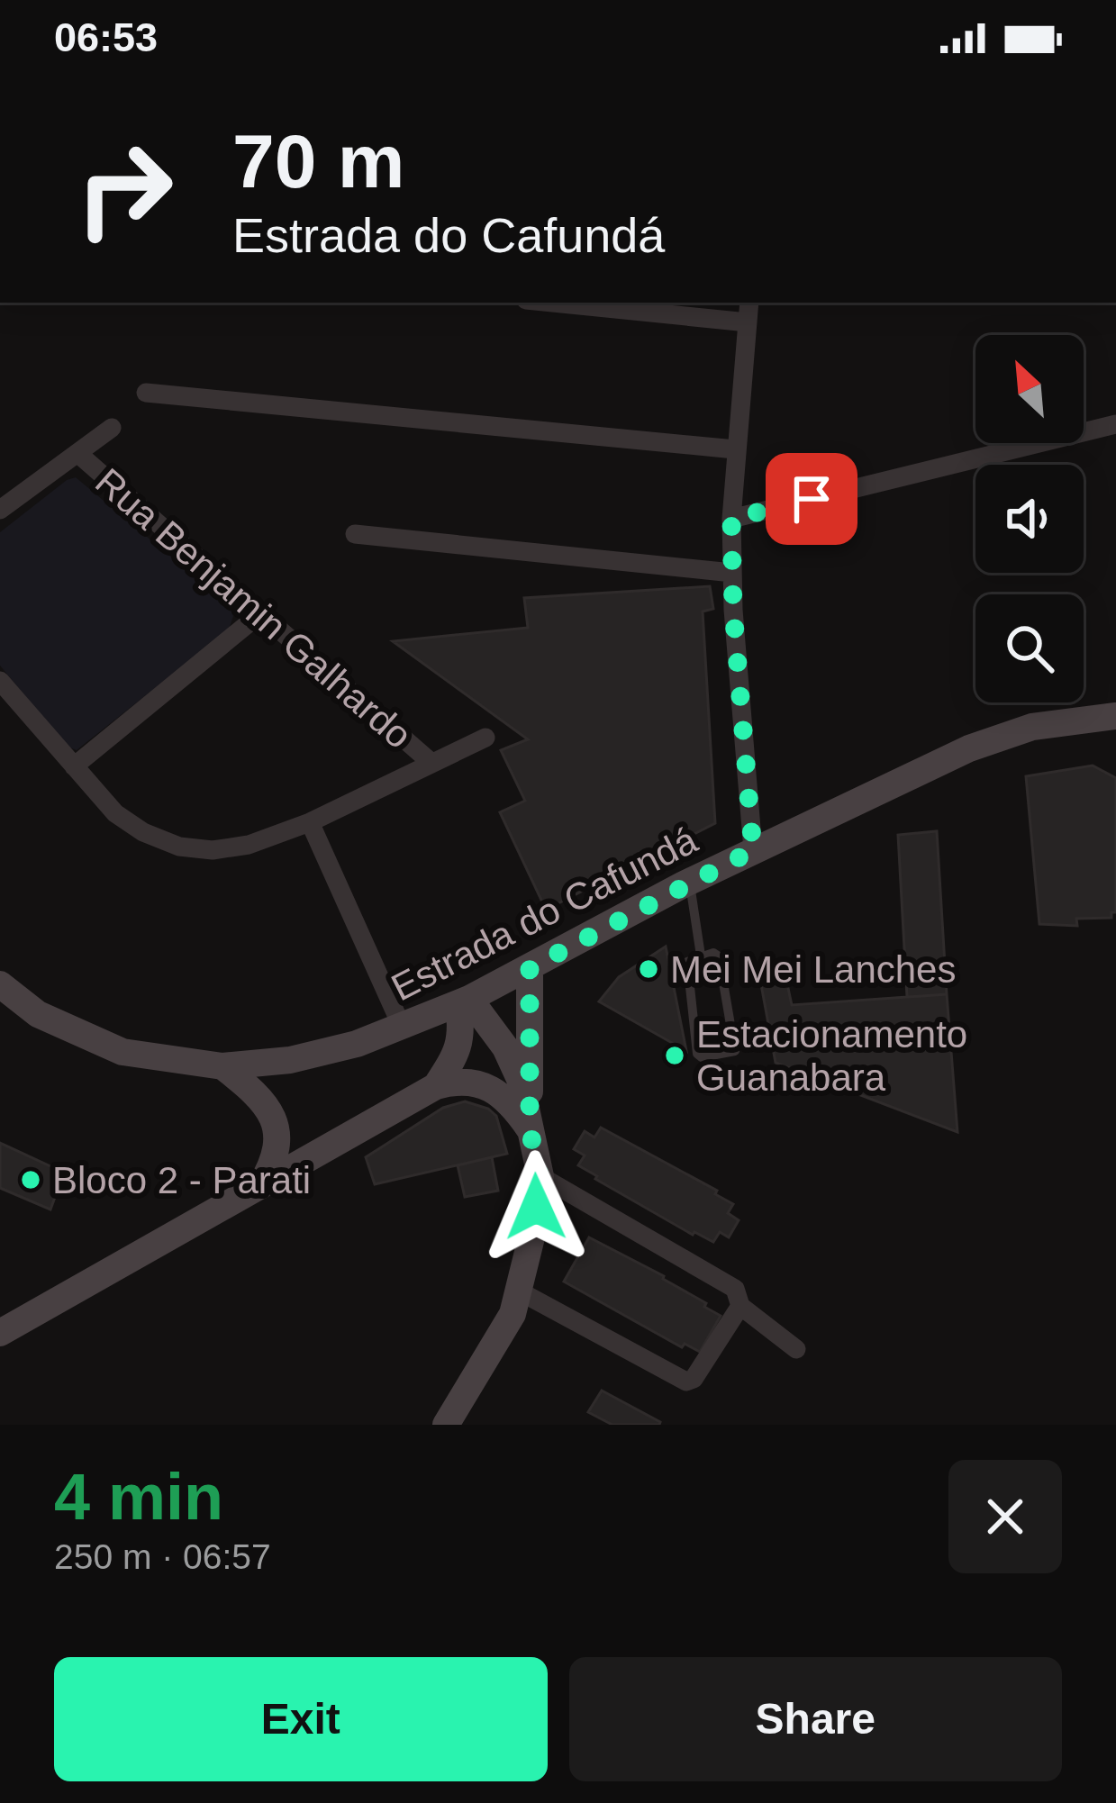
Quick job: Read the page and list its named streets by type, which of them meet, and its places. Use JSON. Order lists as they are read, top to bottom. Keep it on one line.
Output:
{"streets":{"main road":["Estrada do Cafundá"],"street":["Rua Benjamin Galhardo"]},"places":["Mei Mei Lanches","Estacionamento Guanabara","Bloco 2 - Parati"],"north":"top left","page":{"status":"06:53","turn":["70 m","Estrada do Cafundá"],"heading":["4 min","250 m · 06:57"],"buttons":["Exit","Share"]}}
